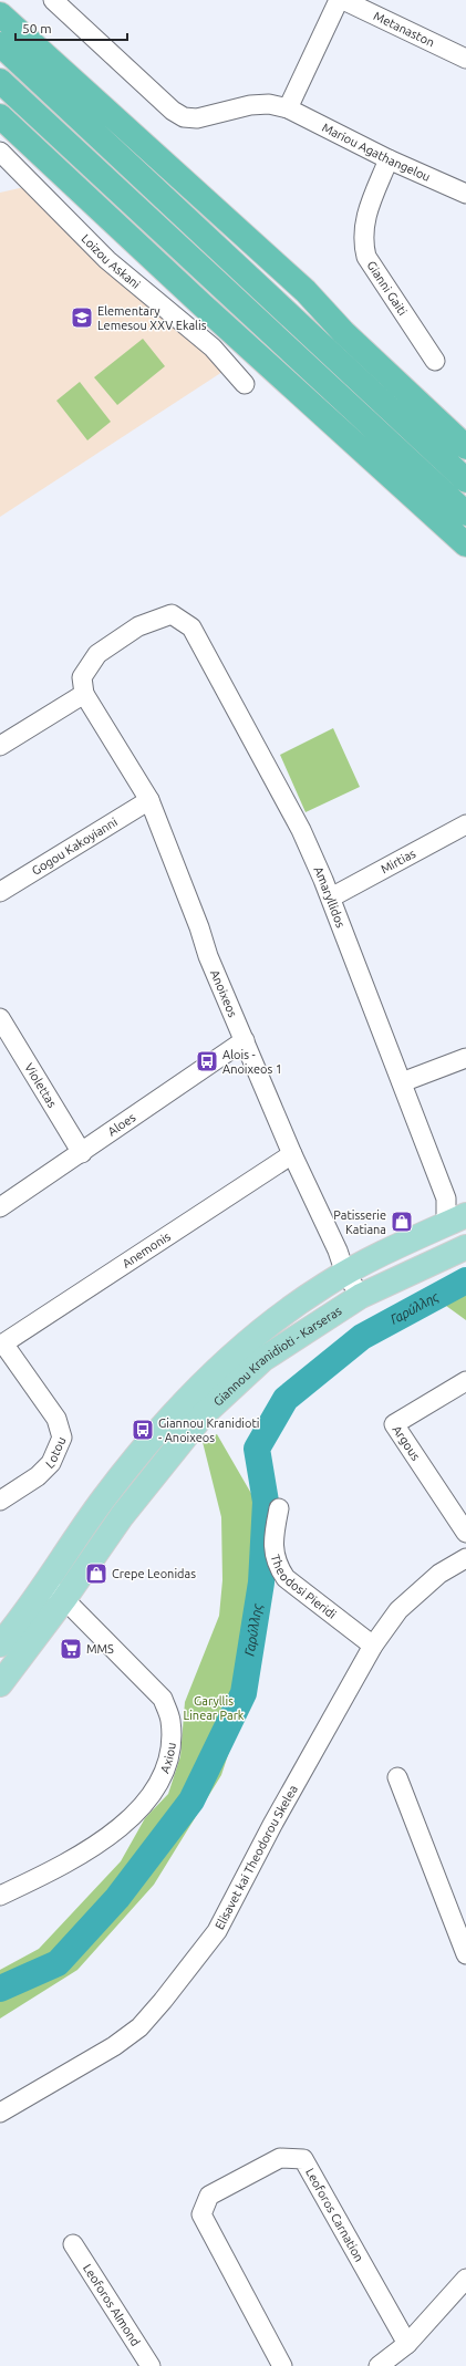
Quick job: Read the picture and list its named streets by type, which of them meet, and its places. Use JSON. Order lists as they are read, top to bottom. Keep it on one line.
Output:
{"streets":{"main road":["Giannou Kranidioti - Karseras"],"street":["Metanaston","Mariou Agathangelou","Loizou Askani","Gianni Gaiti","Gogou Kakoyianni","Mirtias","Amaryllidos","Anoixeos","Violettas","Aloes","Anemonis","Argous","Lotou","Theodosi Pieridi","Axiou","Elisavet kai Theodorou Skelea","Leoforos Carnation","Leoforos Almond"]},"crossings":[["Mariou Agathangelou","Gianni Gaiti"],["Gogou Kakoyianni","Anoixeos"],["Mirtias","Amaryllidos"],["Amaryllidos","Anoixeos"],["Amaryllidos","Giannou Kranidioti - Karseras"],["Anoixeos","Aloes"],["Anoixeos","Anemonis"],["Anoixeos","Giannou Kranidioti - Karseras"],["Violettas","Aloes"],["Anemonis","Lotou"],["Giannou Kranidioti - Karseras","Axiou"],["Theodosi Pieridi","Elisavet kai Theodorou Skelea"]],"water":["Γαρύλλης"],"parks":["Garyllis Linear Park"],"places":{"school or university":["Elementary Lemesou XXV Ekalis"],"bus stop":["Alois - Anoixeos 1","Giannou Kranidioti - Anoixeos"],"shop":["Patisserie Katiana","Crepe Leonidas"],"supermarket":["MMS"]},"scale_bar":"50 m"}
